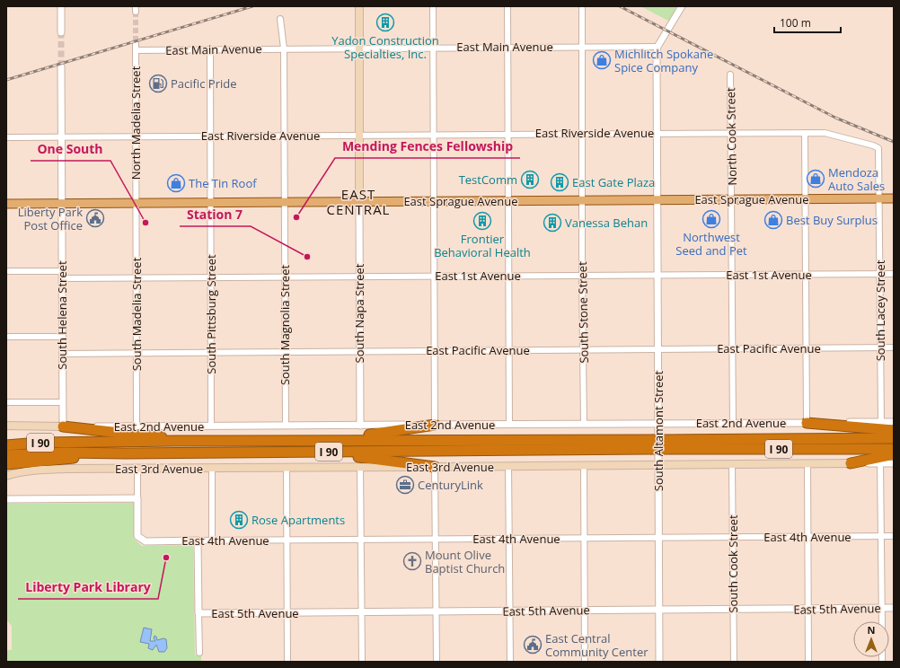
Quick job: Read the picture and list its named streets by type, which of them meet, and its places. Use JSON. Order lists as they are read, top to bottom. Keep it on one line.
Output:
{"streets":{"highway":["I 90"],"main road":["East Sprague Avenue","East 2nd Avenue","East 3rd Avenue"],"street":["East Main Avenue","North Madelia Street","East Riverside Avenue","North Cook Street","East 1st Avenue","South Lacey Street","South Stone Street","South Napa Street","South Madelia Street","South Pittsburg Street","South Helena Street","South Magnolia Street","East Pacific Avenue","South Altamont Street","East 4th Avenue","South Cook Street","East 5th Avenue"]},"crossings":[["East Main Avenue","North Madelia Street"],["East Main Avenue","South Stone Street"],["East Main Avenue","South Pittsburg Street"],["East Main Avenue","South Magnolia Street"],["East Main Avenue","South Altamont Street"],["North Madelia Street","East Riverside Avenue"],["North Madelia Street","East Sprague Avenue"],["North Madelia Street","South Madelia Street"],["East Riverside Avenue","North Cook Street"],["East Riverside Avenue","South Lacey Street"],["East Riverside Avenue","South Stone Street"],["East Riverside Avenue","South Pittsburg Street"],["East Riverside Avenue","South Helena Street"],["East Riverside Avenue","South Magnolia Street"],["East Riverside Avenue","South Altamont Street"],["North Cook Street","East Sprague Avenue"],["East Sprague Avenue","South Lacey Street"],["East Sprague Avenue","South Stone Street"],["East Sprague Avenue","South Napa Street"],["East Sprague Avenue","South Madelia Street"],["East Sprague Avenue","South Pittsburg Street"],["East Sprague Avenue","South Helena Street"],["East Sprague Avenue","South Magnolia Street"],["East Sprague Avenue","South Altamont Street"],["East 1st Avenue","South Lacey Street"],["East 1st Avenue","South Stone Street"],["East 1st Avenue","South Napa Street"],["East 1st Avenue","South Madelia Street"],["East 1st Avenue","South Pittsburg Street"],["East 1st Avenue","South Helena Street"],["East 1st Avenue","South Magnolia Street"],["East 1st Avenue","South Altamont Street"],["South Lacey Street","East Pacific Avenue"],["South Lacey Street","East 2nd Avenue"],["South Stone Street","East Pacific Avenue"],["South Stone Street","East 2nd Avenue"],["South Napa Street","East Pacific Avenue"],["South Napa Street","East 2nd Avenue"],["South Madelia Street","East Pacific Avenue"],["South Madelia Street","East 2nd Avenue"],["South Pittsburg Street","East Pacific Avenue"],["South Pittsburg Street","East 2nd Avenue"],["South Helena Street","East Pacific Avenue"],["South Helena Street","East 2nd Avenue"],["South Magnolia Street","East Pacific Avenue"],["South Magnolia Street","East 2nd Avenue"],["East Pacific Avenue","South Altamont Street"],["East 2nd Avenue","South Altamont Street"],["South Altamont Street","East 3rd Avenue"],["South Altamont Street","East 4th Avenue"],["South Altamont Street","East 5th Avenue"],["East 3rd Avenue","South Cook Street"],["East 4th Avenue","South Cook Street"],["South Cook Street","East 5th Avenue"]],"districts":["EAST CENTRAL"],"places":{"building":["Yadon Construction Specialties, Inc.","TestComm","East Gate Plaza","Frontier Behavioral Health","Vanessa Behan","Rose Apartments"],"shop":["Michlitch Spokane Spice Company","Mendoza Auto Sales","The Tin Roof","Northwest Seed and Pet","Best Buy Surplus"],"fuel station":["Pacific Pride"],"other":["Mending Fences Fellowship","One South","Station 7","Liberty Park Library"],"public building":["Liberty Park Post Office","East Central Community Center"],"office":["CenturyLink"],"church":["Mount Olive Baptist Church"]},"scale_bar":"100 m","north":"top"}
